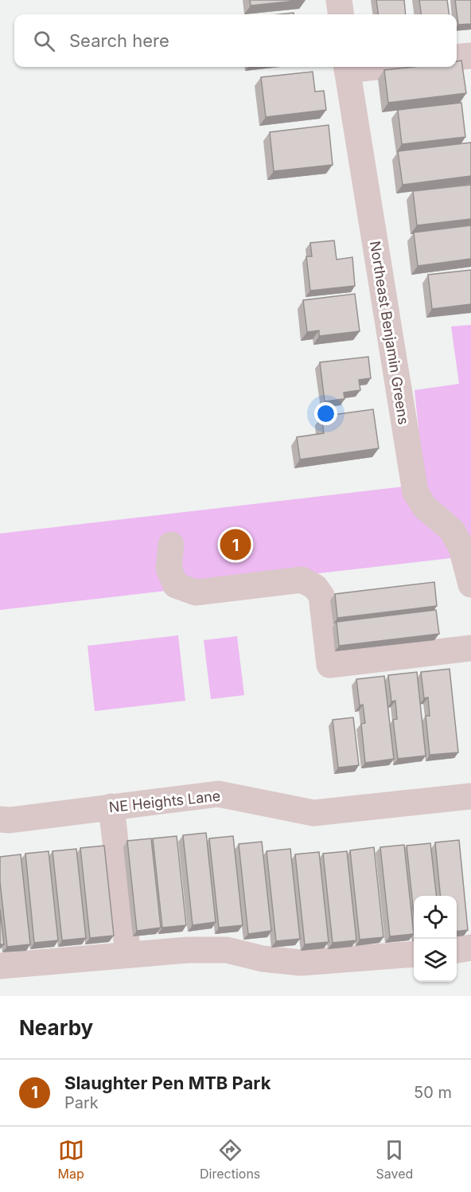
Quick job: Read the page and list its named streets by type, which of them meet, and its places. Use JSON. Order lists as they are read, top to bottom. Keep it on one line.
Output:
{"streets":{"street":["Northeast Benjamin Greens","NE Heights Lane"]},"page":{"search":"Search here","pins":"1","heading":"Nearby","list":[{"mark":"1","name":"Slaughter Pen MTB Park","note":"Park","value":"50 m"}],"nav":["Map","Directions","Saved"]}}
